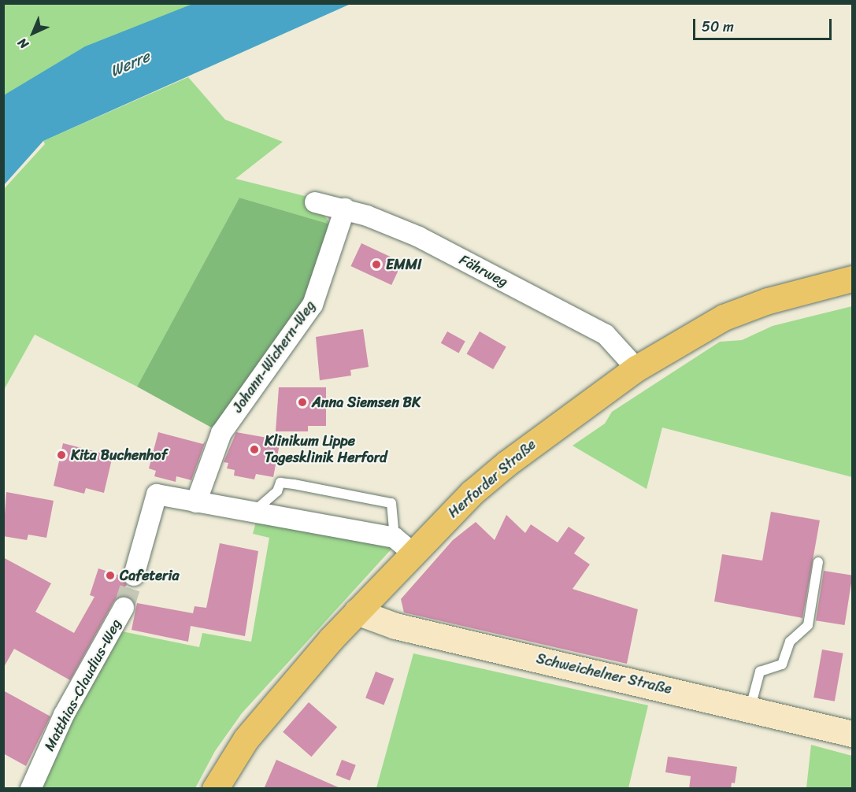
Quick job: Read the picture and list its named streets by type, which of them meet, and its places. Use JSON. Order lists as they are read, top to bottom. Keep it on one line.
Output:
{"streets":{"main road":["Herforder Straße"],"street":["Fährweg","Johann-Wichern-Weg","Schweichelner Straße","Matthias-Claudius-Weg"]},"crossings":[["Fährweg","Johann-Wichern-Weg"],["Fährweg","Herforder Straße"],["Herforder Straße","Schweichelner Straße"]],"water":["Werre"],"places":["EMMI","Anna Siemsen BK","Klinikum Lippe Tagesklinik Herford","Kita Buchenhof","Cafeteria"],"scale_bar":"50 m","north":"bottom left"}
